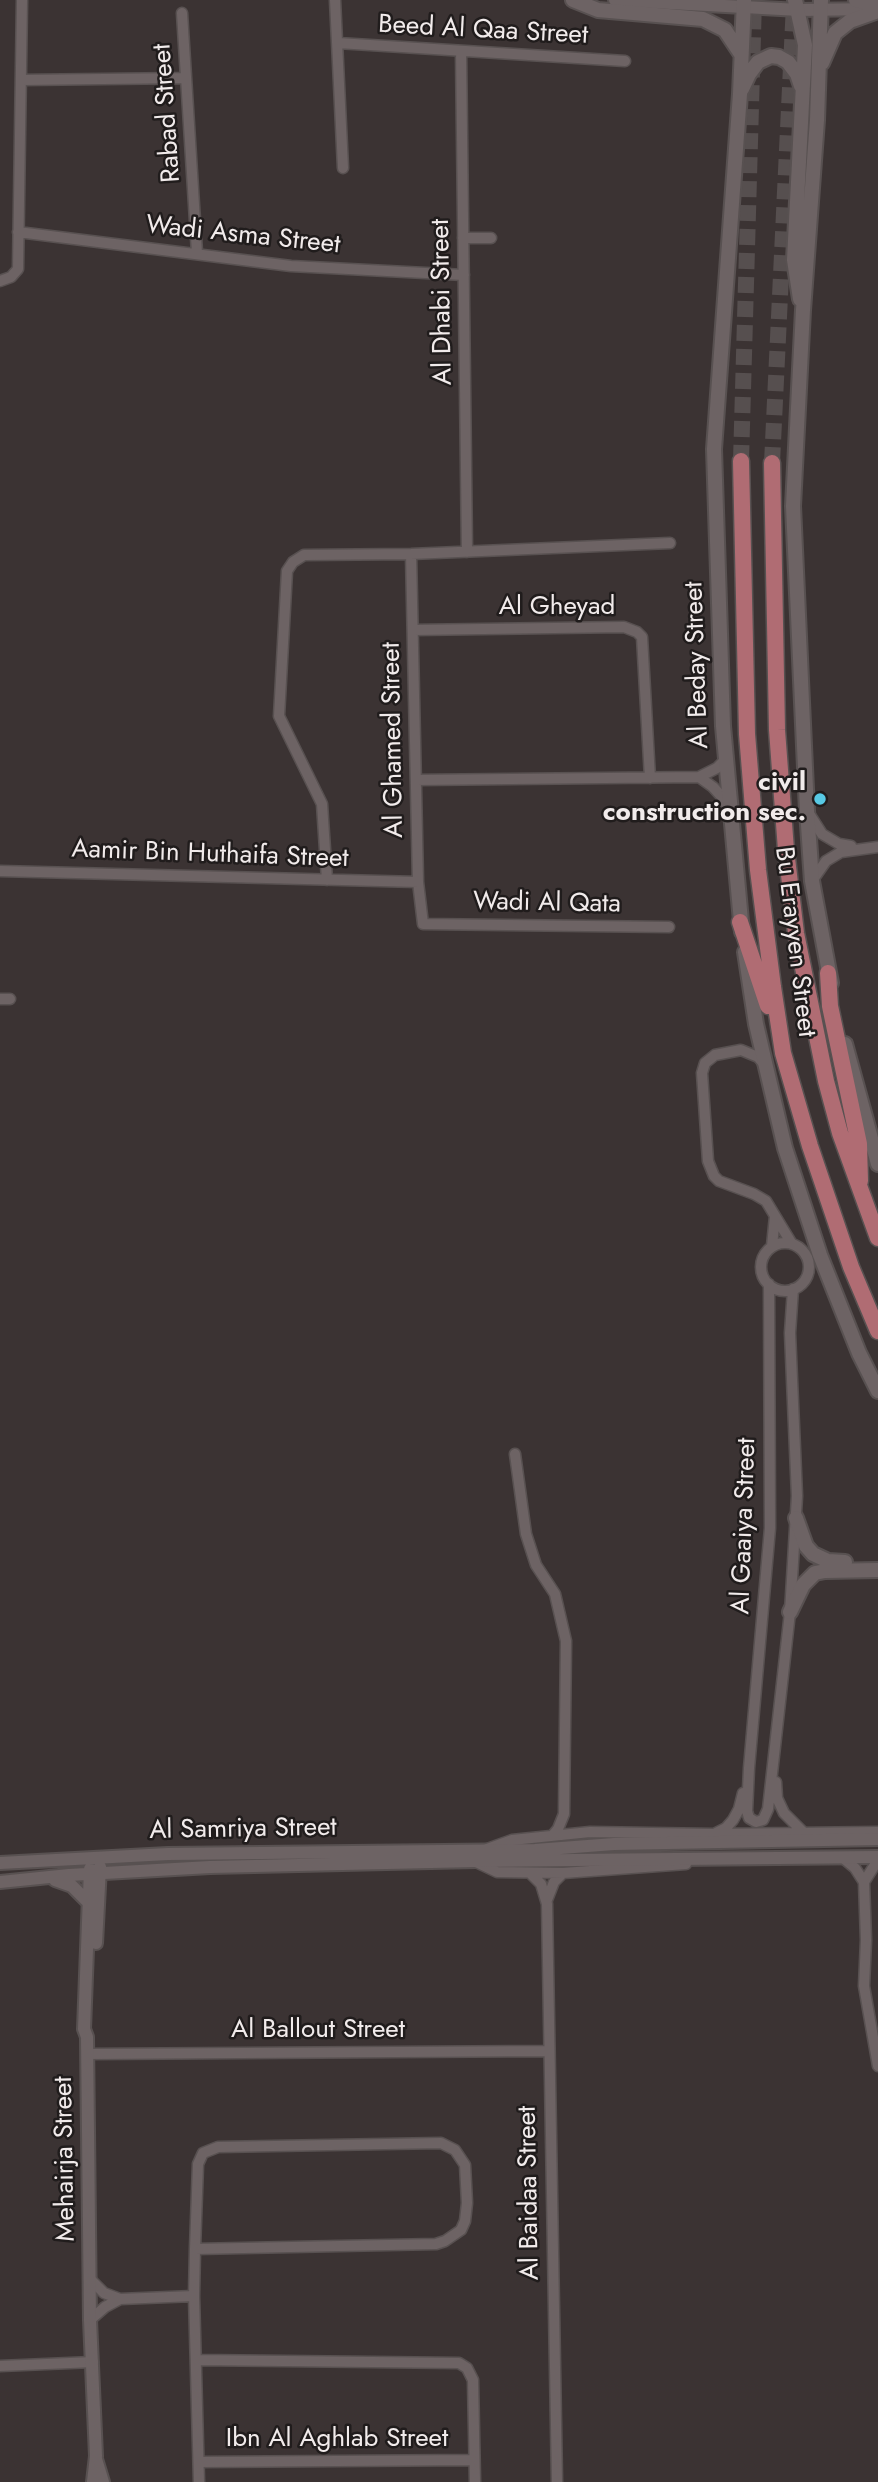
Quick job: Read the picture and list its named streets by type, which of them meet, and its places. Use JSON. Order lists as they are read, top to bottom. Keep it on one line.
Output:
{"streets":{"highway":["Bu Erayyen Street"],"main road":["Al Beday Street"],"street":["Beed Al Qaa Street","Rabad Street","Wadi Asma Street","Al Dhabi Street","Al Gheyad","Al Ghamed Street","Aamir Bin Huthaifa Street","Wadi Al Qata","Al Gaaiya Street","Al Samriya Street","Al Ballout Street","Mehairja Street","Al Baidaa Street","Ibn Al Aghlab Street"]},"crossings":[["Beed Al Qaa Street","Al Dhabi Street"],["Rabad Street","Wadi Asma Street"],["Wadi Asma Street","Al Dhabi Street"],["Al Gheyad","Al Ghamed Street"],["Al Ghamed Street","Aamir Bin Huthaifa Street"],["Al Ghamed Street","Wadi Al Qata"],["Al Gaaiya Street","Al Samriya Street"],["Al Samriya Street","Mehairja Street"],["Al Samriya Street","Al Baidaa Street"],["Al Ballout Street","Mehairja Street"],["Al Ballout Street","Al Baidaa Street"]],"places":["civil construction sec."]}
